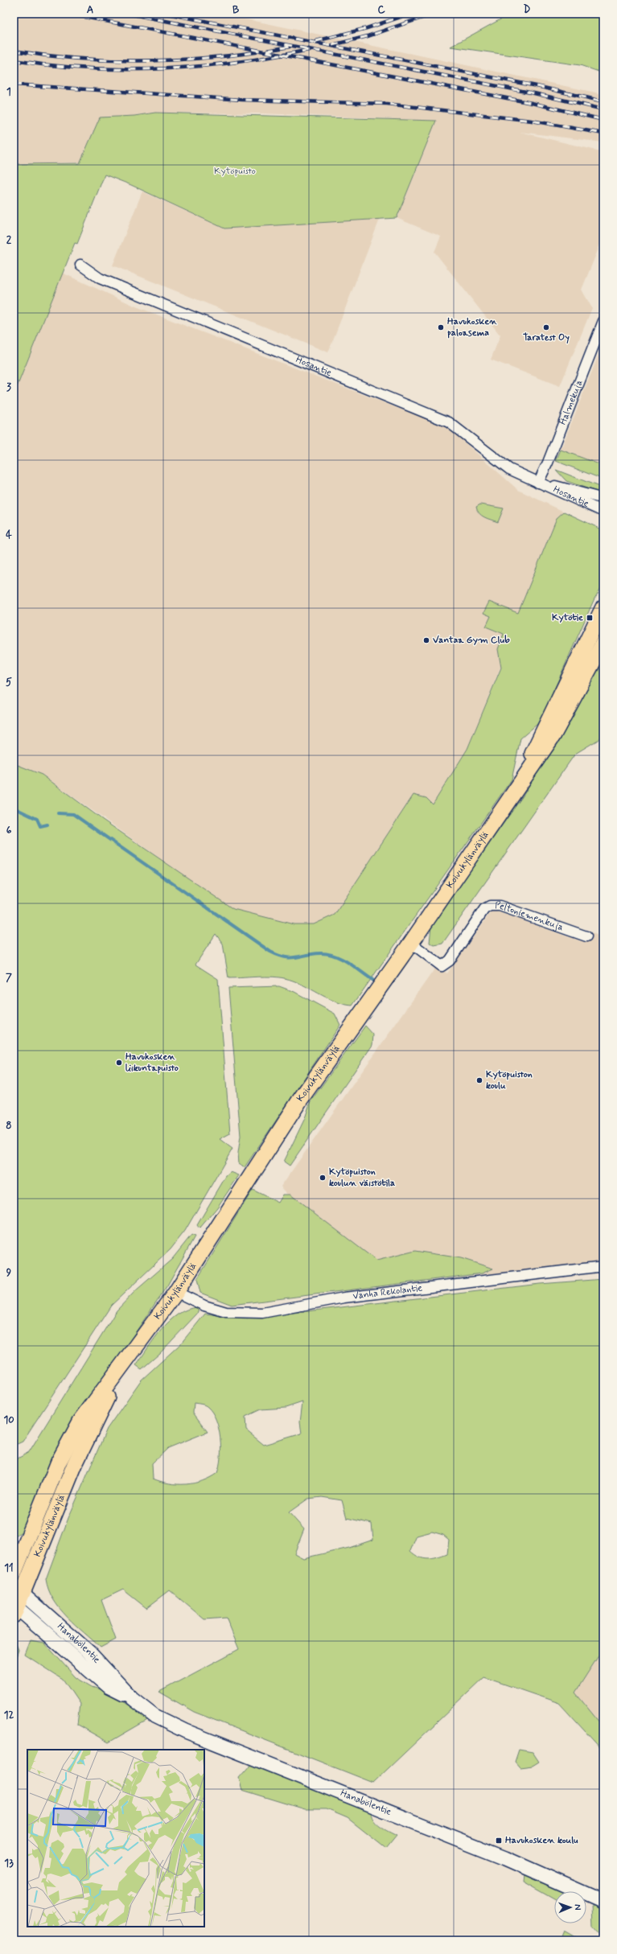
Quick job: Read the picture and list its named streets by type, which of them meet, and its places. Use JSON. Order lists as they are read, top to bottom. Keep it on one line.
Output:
{"streets":{"main road":["Koivukylänväylä","Hanabölentie"],"street":["Hosantie","Halmekuja","Peltoniemenkuja","Vanha Rekolantie"]},"crossings":[["Hosantie","Halmekuja"],["Koivukylänväylä","Peltoniemenkuja"],["Koivukylänväylä","Vanha Rekolantie"],["Koivukylänväylä","Hanabölentie"]],"parks":["Kytöpuisto"],"places":{"other":["Havukosken paloasema","Taratest Oy","Vantaa Gym Club","Havukosken liikuntapuisto","Kytöpuiston koulu","Kytöpuiston koulun väistötila"],"transit":["Kytötie","Havukosken koulu"]},"north":"right","grid":{"columns":["A","B","C","D"],"rows":["1","2","3","4","5","6","7","8","9","10","11","12","13"]}}
